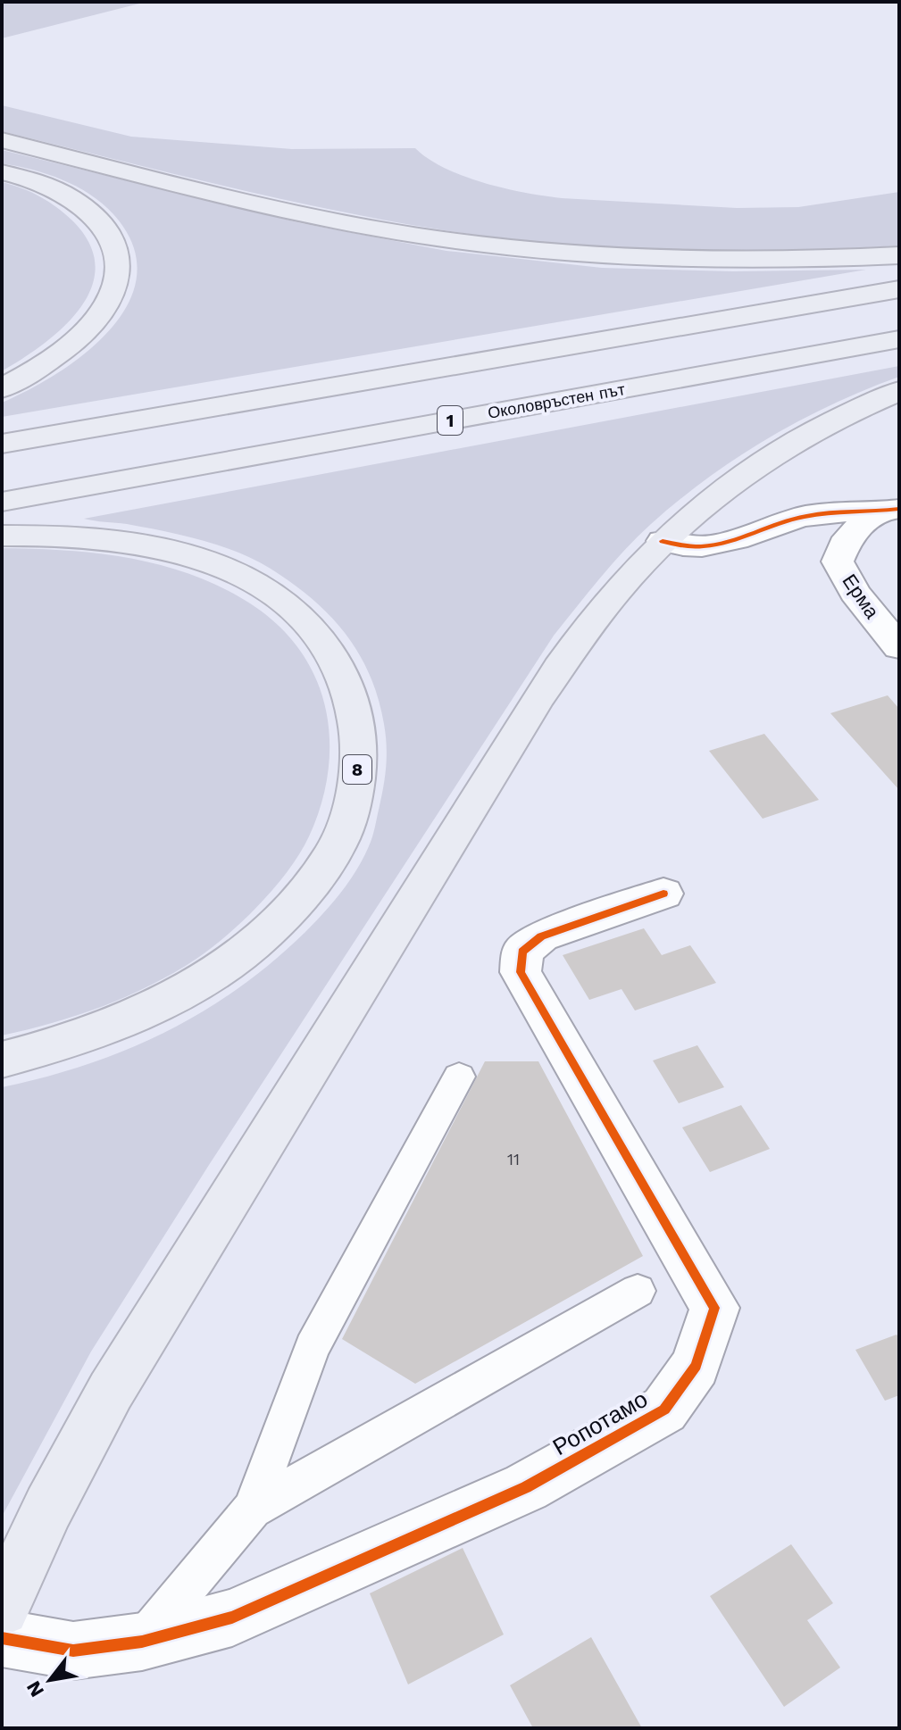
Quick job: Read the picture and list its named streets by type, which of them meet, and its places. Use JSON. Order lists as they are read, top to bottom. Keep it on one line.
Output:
{"streets":{"highway":["Околовръстен път","1","8"],"street":["Ерма","Ропотамо"]},"house_numbers":["11"],"north":"bottom left"}
